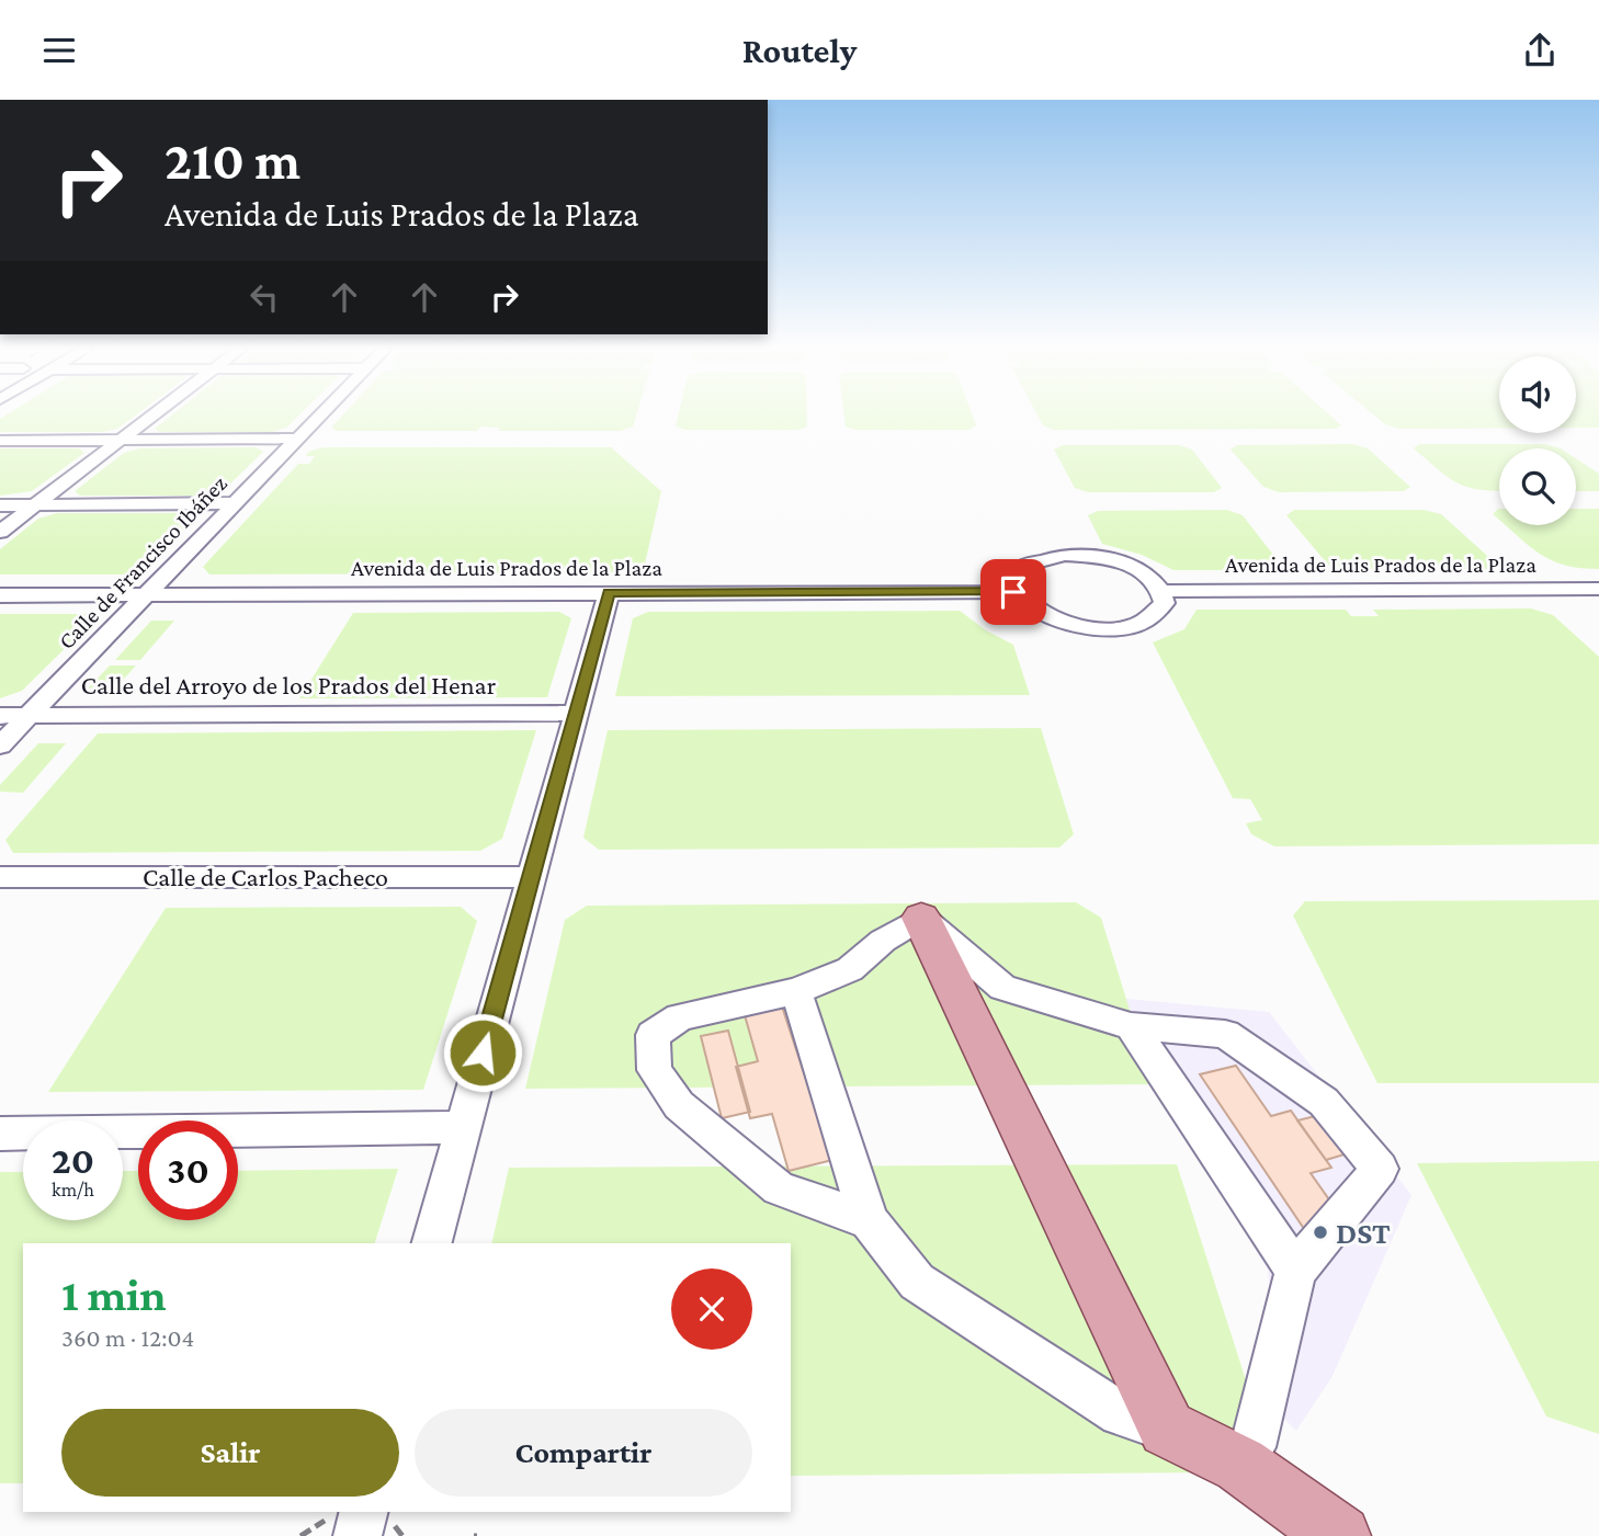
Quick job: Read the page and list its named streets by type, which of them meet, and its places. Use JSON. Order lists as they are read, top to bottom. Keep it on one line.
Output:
{"streets":{"street":["Calle de Francisco Ibáñez","Avenida de Luis Prados de la Plaza","Calle del Arroyo de los Prados del Henar","Calle de Carlos Pacheco"]},"crossings":[["Calle de Francisco Ibáñez","Avenida de Luis Prados de la Plaza"],["Calle de Francisco Ibáñez","Calle del Arroyo de los Prados del Henar"]],"places":["DST"],"page":{"header":"Routely","turn":["210 m","Avenida de Luis Prados de la Plaza"],"speed":"20 km/h","limit":"30","heading":["1 min","360 m · 12:04"],"buttons":["Salir","Compartir"]}}
